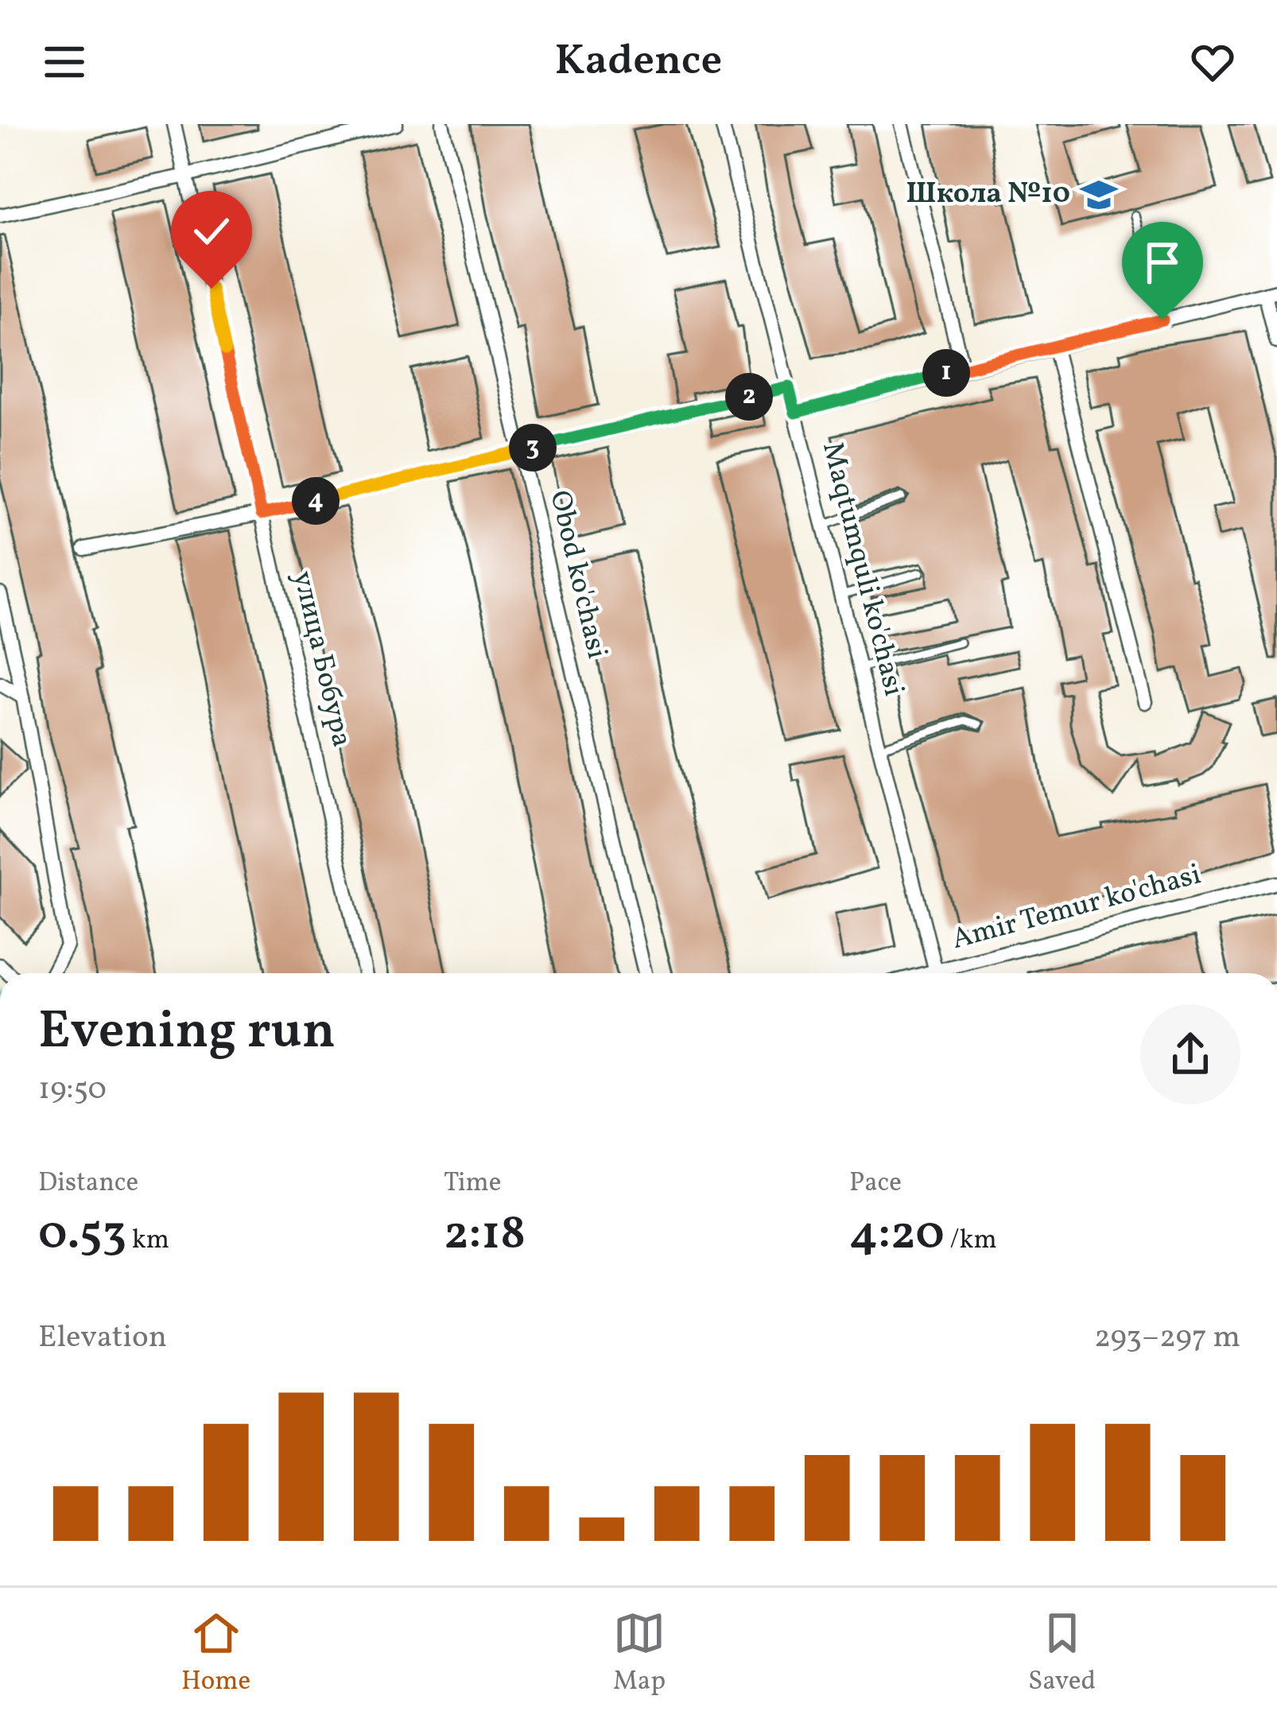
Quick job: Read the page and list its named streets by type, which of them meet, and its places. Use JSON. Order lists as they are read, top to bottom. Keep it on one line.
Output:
{"streets":{"street":["Maqtumquli ko'chasi","Obod ko'chasi","улица Бобура","Amir Temur ko'chasi"]},"crossings":[["Maqtumquli ko'chasi","Amir Temur ko'chasi"]],"places":{"school or university":["Школа №10"]},"page":{"header":"Kadence","pins":["1","2","3","4"],"heading":["Evening run","19:50"],"stats":[["Distance","0.53 km"],["Time","2:18"],["Pace","4:20 /km"]],"chart":["Elevation","293–297 m"],"tabs":["Home","Map","Saved"]}}
